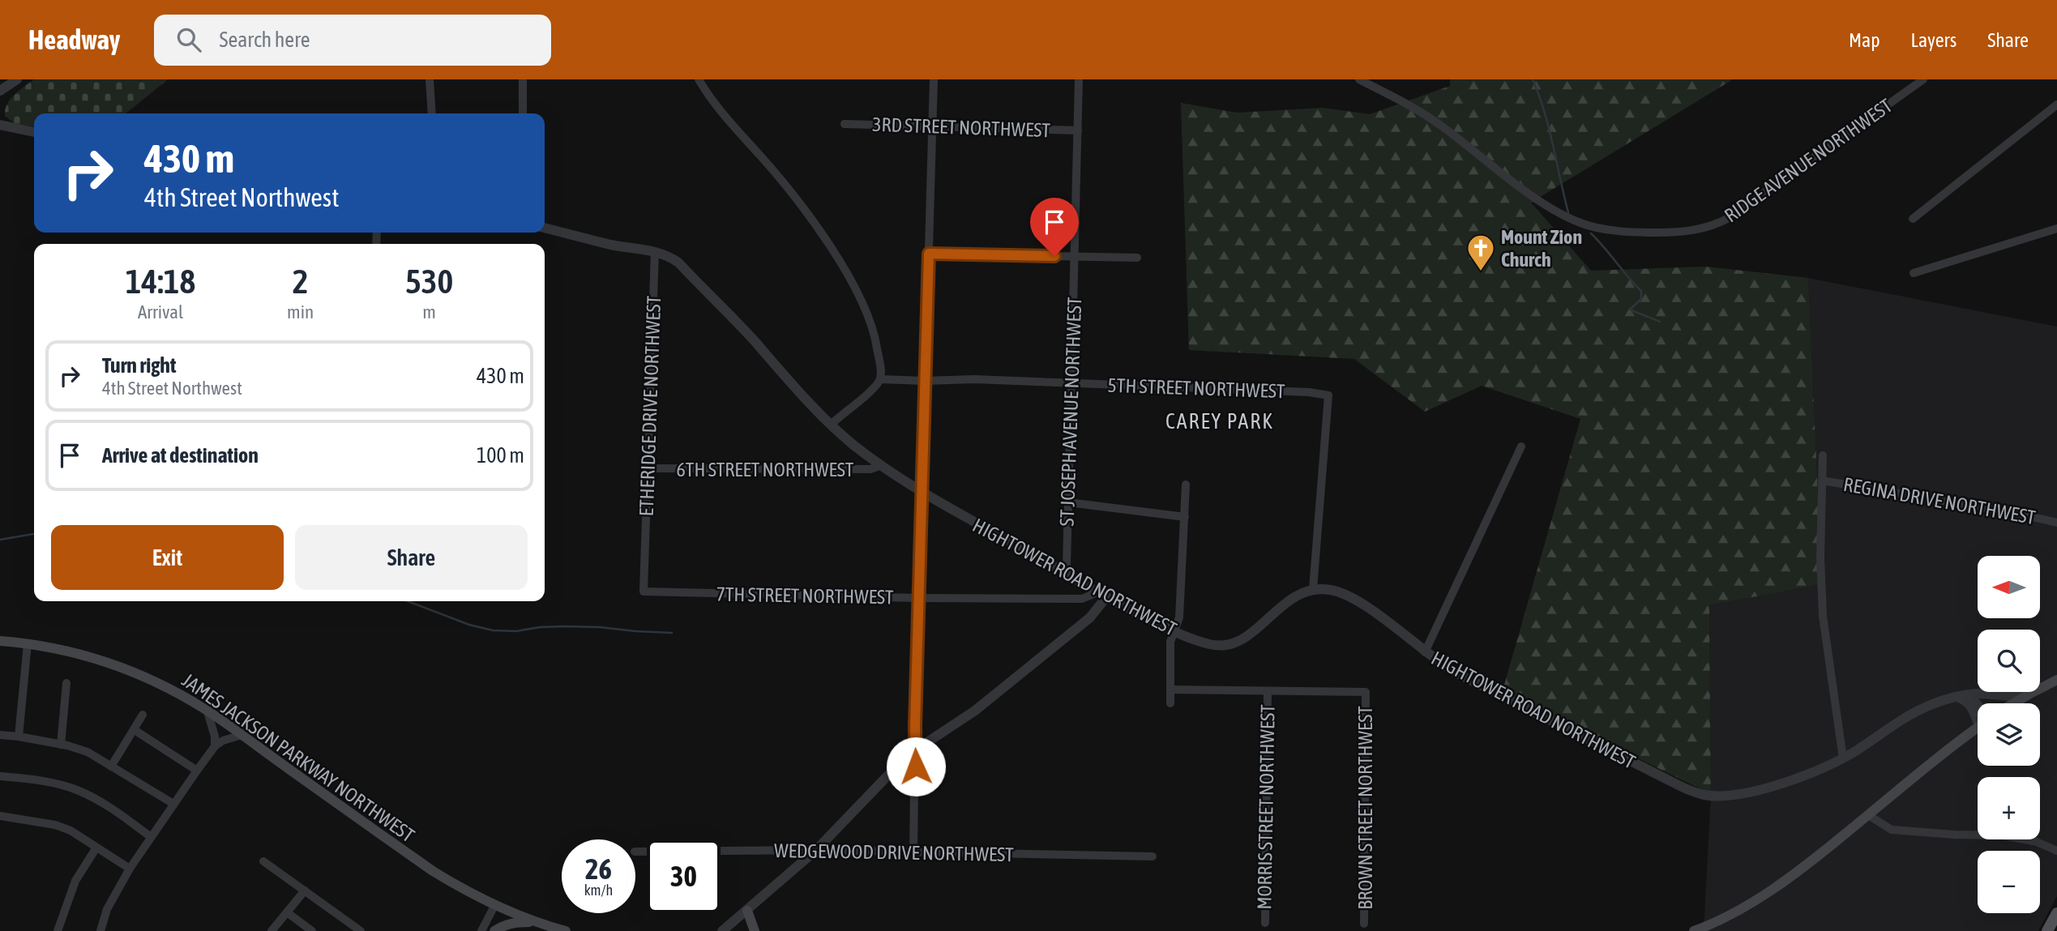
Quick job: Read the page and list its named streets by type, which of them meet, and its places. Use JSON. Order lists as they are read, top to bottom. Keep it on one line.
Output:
{"streets":{"main road":["JAMES JACKSON PARKWAY NORTHWEST"],"street":["3RD STREET NORTHWEST","RIDGE AVENUE NORTHWEST","5TH STREET NORTHWEST","ETHERIDGE DRIVE NORTHWEST","ST JOSEPH AVENUE NORTHWEST","6TH STREET NORTHWEST","REGINA DRIVE NORTHWEST","HIGHTOWER ROAD NORTHWEST","7TH STREET NORTHWEST","MORRIS STREET NORTHWEST","BROWN STREET NORTHWEST","WEDGEWOOD DRIVE NORTHWEST"]},"crossings":[["3RD STREET NORTHWEST","ST JOSEPH AVENUE NORTHWEST"],["5TH STREET NORTHWEST","ST JOSEPH AVENUE NORTHWEST"],["5TH STREET NORTHWEST","HIGHTOWER ROAD NORTHWEST"],["ETHERIDGE DRIVE NORTHWEST","6TH STREET NORTHWEST"],["ETHERIDGE DRIVE NORTHWEST","HIGHTOWER ROAD NORTHWEST"],["ETHERIDGE DRIVE NORTHWEST","7TH STREET NORTHWEST"],["ST JOSEPH AVENUE NORTHWEST","HIGHTOWER ROAD NORTHWEST"],["6TH STREET NORTHWEST","HIGHTOWER ROAD NORTHWEST"],["HIGHTOWER ROAD NORTHWEST","7TH STREET NORTHWEST"],["MORRIS STREET NORTHWEST","BROWN STREET NORTHWEST"]],"districts":["CAREY PARK"],"places":{"church":["Mount Zion Church"]},"north":"left","page":{"header":"Headway","search":"Search here","nav":["Map","Layers","Share"],"turn":["430 m","4th Street Northwest"],"eta":["14:18","Arrival","2","min","530","m"],"list":[{"name":"Turn right","note":"4th Street Northwest","value":"430 m"},{"name":"Arrive at destination","value":"100 m"}],"buttons":["Exit","Share"],"map_buttons":["+","−"],"speed":"26 km/h","limit":"30"}}
